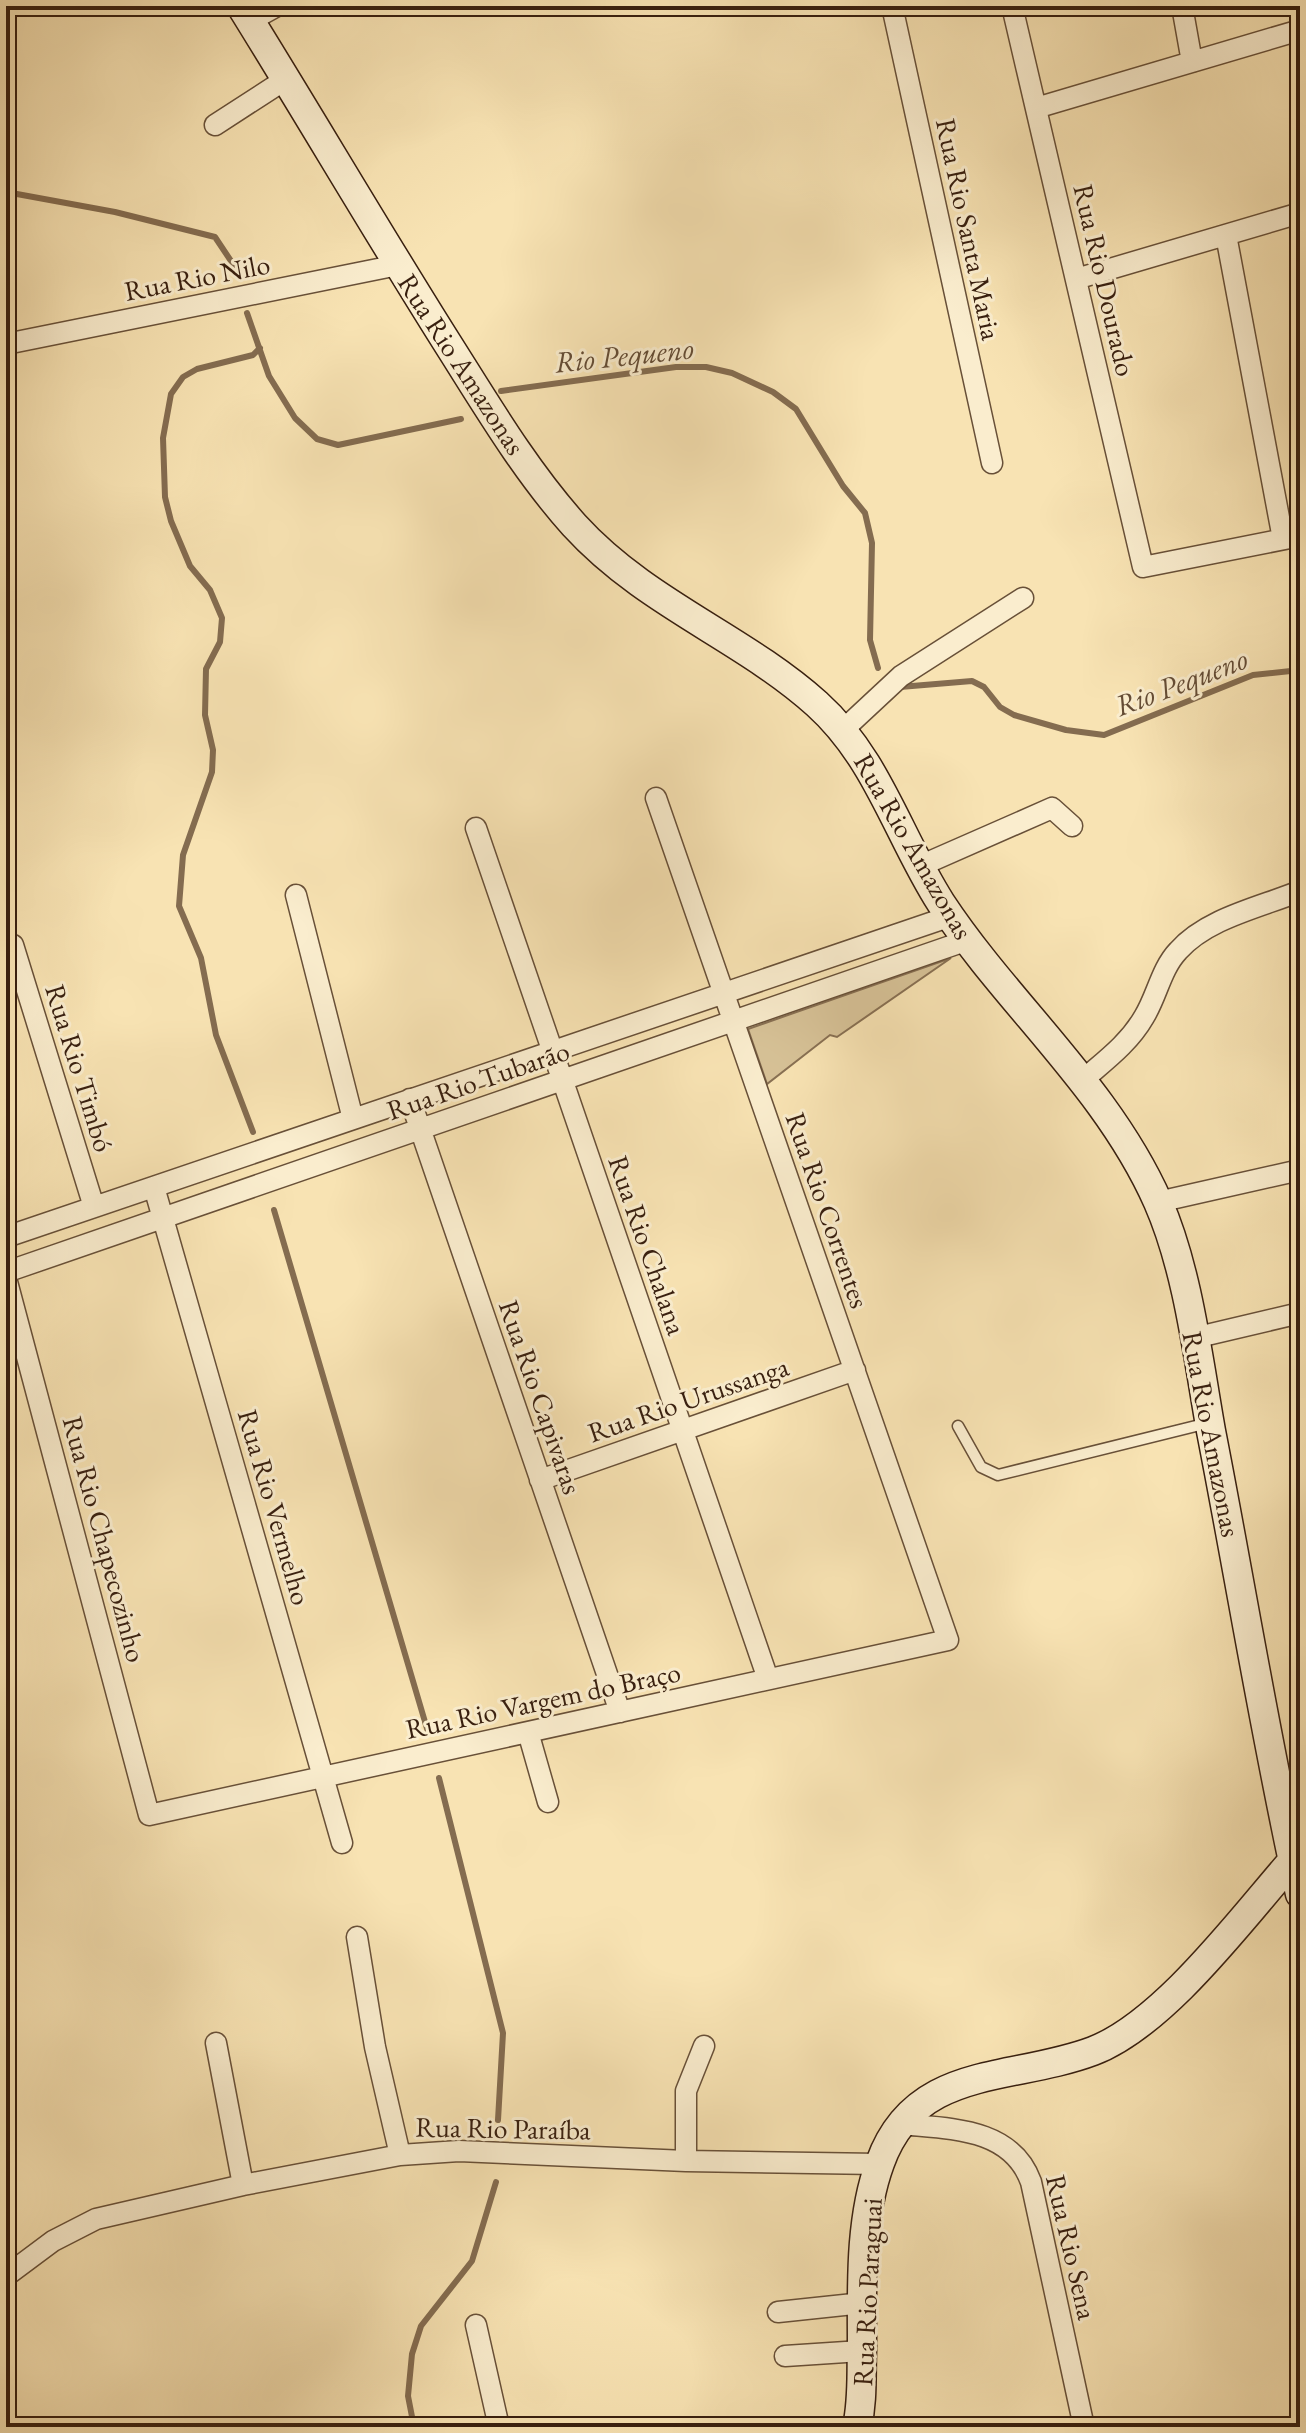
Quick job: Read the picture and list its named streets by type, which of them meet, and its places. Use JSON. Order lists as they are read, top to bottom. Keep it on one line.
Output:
{"streets":{"street":["Rua Rio Santa Maria","Rua Rio Nilo","Rua Rio Dourado","Rua Rio Amazonas","Rua Rio Timbó","Rua Rio Tubarão","Rua Rio Correntes","Rua Rio Chalana","Rua Rio Capivaras","Rua Rio Urussanga","Rua Rio Vermelho","Rua Rio Chapecozinho","Rua Rio Vargem do Braço","Rua Rio Paraíba","Rua Rio Sena","Rua Rio Paraguai"]},"crossings":[["Rua Rio Nilo","Rua Rio Amazonas"],["Rua Rio Amazonas","Rua Rio Tubarão"],["Rua Rio Amazonas","Rua Rio Paraguai"],["Rua Rio Timbó","Rua Rio Tubarão"],["Rua Rio Tubarão","Rua Rio Correntes"],["Rua Rio Tubarão","Rua Rio Chalana"],["Rua Rio Tubarão","Rua Rio Capivaras"],["Rua Rio Tubarão","Rua Rio Vermelho"],["Rua Rio Tubarão","Rua Rio Chapecozinho"],["Rua Rio Correntes","Rua Rio Urussanga"],["Rua Rio Correntes","Rua Rio Vargem do Braço"],["Rua Rio Chalana","Rua Rio Urussanga"],["Rua Rio Chalana","Rua Rio Vargem do Braço"],["Rua Rio Capivaras","Rua Rio Urussanga"],["Rua Rio Capivaras","Rua Rio Vargem do Braço"],["Rua Rio Vermelho","Rua Rio Vargem do Braço"],["Rua Rio Chapecozinho","Rua Rio Vargem do Braço"],["Rua Rio Paraíba","Rua Rio Paraguai"],["Rua Rio Sena","Rua Rio Paraguai"]],"water":["Rio Pequeno"]}
